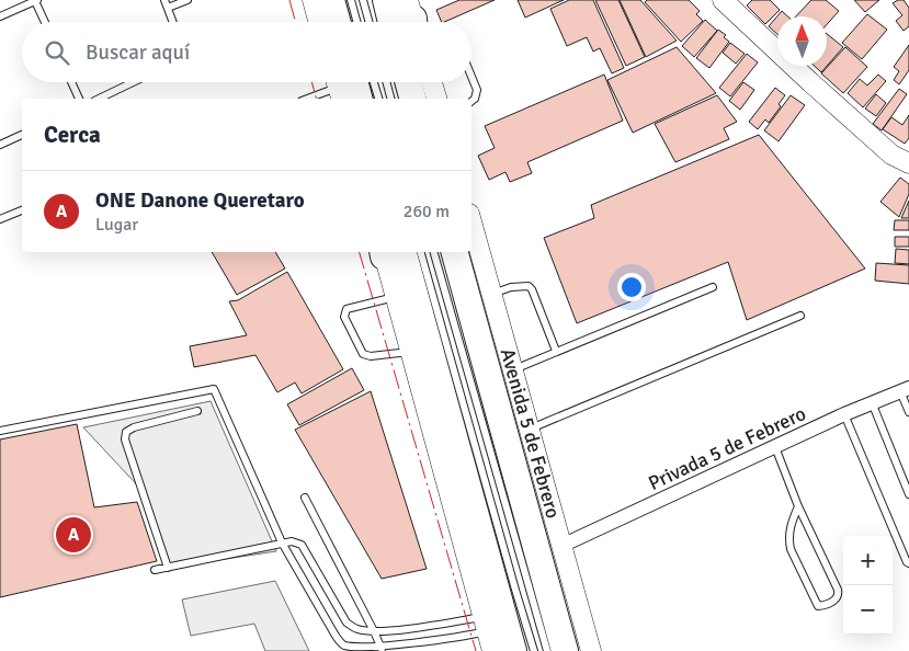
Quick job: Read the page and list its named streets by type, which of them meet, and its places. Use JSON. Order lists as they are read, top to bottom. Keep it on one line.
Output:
{"streets":{"highway":["Avenida 5 de Febrero"],"street":["Privada 5 de Febrero"]},"crossings":[["Avenida 5 de Febrero","Privada 5 de Febrero"]],"north":"top","page":{"search":"Buscar aquí","heading":"Cerca","list":[{"mark":"A","name":"ONE Danone Queretaro","note":"Lugar","value":"260 m"}],"pins":"A","map_buttons":["+","−"]}}
